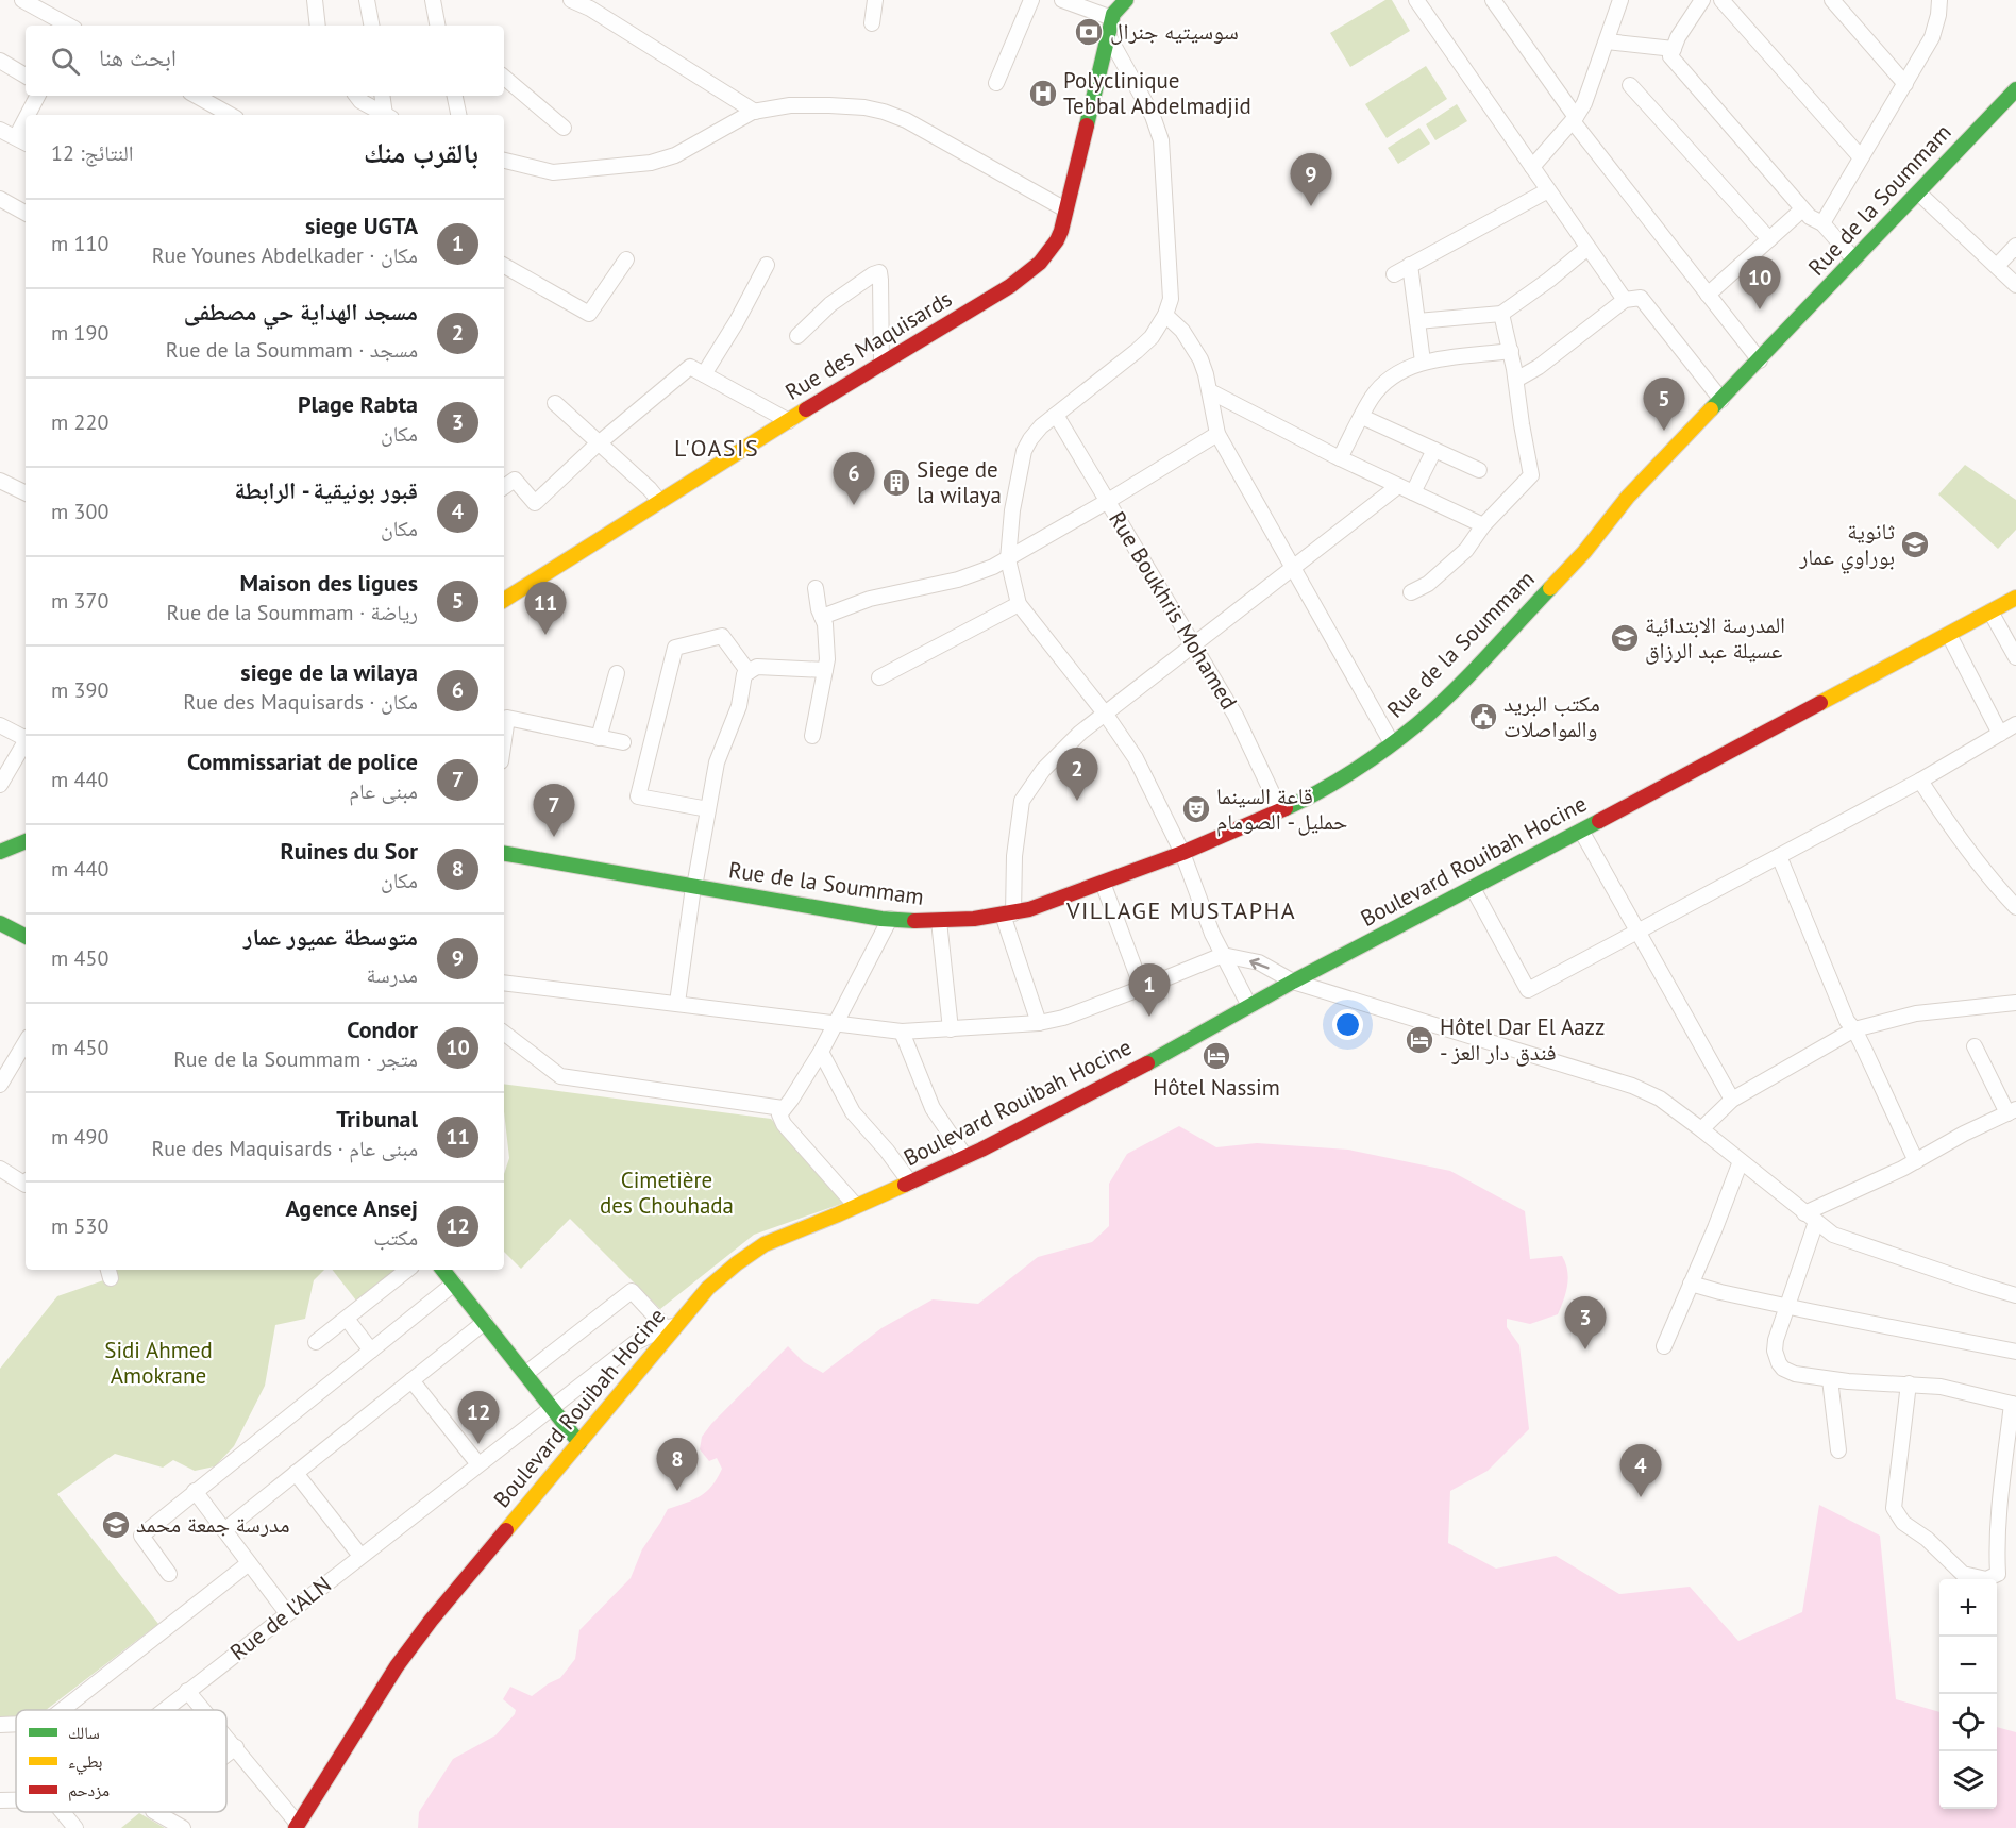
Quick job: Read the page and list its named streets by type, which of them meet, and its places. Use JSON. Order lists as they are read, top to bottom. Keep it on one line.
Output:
{"streets":{"main road":["Rue de la Soummam","Rue des Maquisards","Boulevard Rouibah Hocine"],"street":["Rue Boukhris Mohamed","Rue de l'ALN"]},"crossings":[["Rue de la Soummam","Rue Boukhris Mohamed"],["Boulevard Rouibah Hocine","Rue de l'ALN"]],"districts":["L'OASIS","VILLAGE MUSTAPHA"],"parks":["Cimetière des Chouhada","Sidi Ahmed Amokrane"],"places":{"bank":["سوسيتيه جنرال"],"hospital":["Polyclinique Tebbal Abdelmadjid"],"building":["Siege de la wilaya"],"school or university":["ثانوية بوراوي عمار","المدرسة الابتدائية عسيلة عبد الرزاق","مدرسة جمعة محمد"],"public building":["مكتب البريد والمواصلات"],"theatre":["قاعة السينما حمليل - الصومام"],"hotel":["Hôtel Dar El Aazz - فندق دار العز","Hôtel Nassim"]},"legend":["سالك","بطيء","مزدحم"],"page":{"search":"ابحث هنا","heading":["بالقرب منك","النتائج: 12"],"pins":["9","10","5","6","11","2","7","1","3","12","8","4"],"list":[{"mark":"1","name":"siege UGTA","note":"مكان · Rue Younes Abdelkader","value":"110 m"},{"mark":"2","name":"مسجد الهداية حي مصطفى","note":"مسجد · Rue de la Soummam","value":"190 m"},{"mark":"3","name":"Plage Rabta","note":"مكان","value":"220 m"},{"mark":"4","name":"قبور بونيقية - الرابطة","note":"مكان","value":"300 m"},{"mark":"5","name":"Maison des ligues","note":"رياضة · Rue de la Soummam","value":"370 m"},{"mark":"6","name":"siege de la wilaya","note":"مكان · Rue des Maquisards","value":"390 m"},{"mark":"7","name":"Commissariat de police","note":"مبنى عام","value":"440 m"},{"mark":"8","name":"Ruines du Sor","note":"مكان","value":"440 m"},{"mark":"9","name":"متوسطة عميور عمار","note":"مدرسة","value":"450 m"},{"mark":"10","name":"Condor","note":"متجر · Rue de la Soummam","value":"450 m"},{"mark":"11","name":"Tribunal","note":"مبنى عام · Rue des Maquisards","value":"490 m"},{"mark":"12","name":"Agence Ansej","note":"مكتب","value":"530 m"}],"map_buttons":["+","−"]}}
